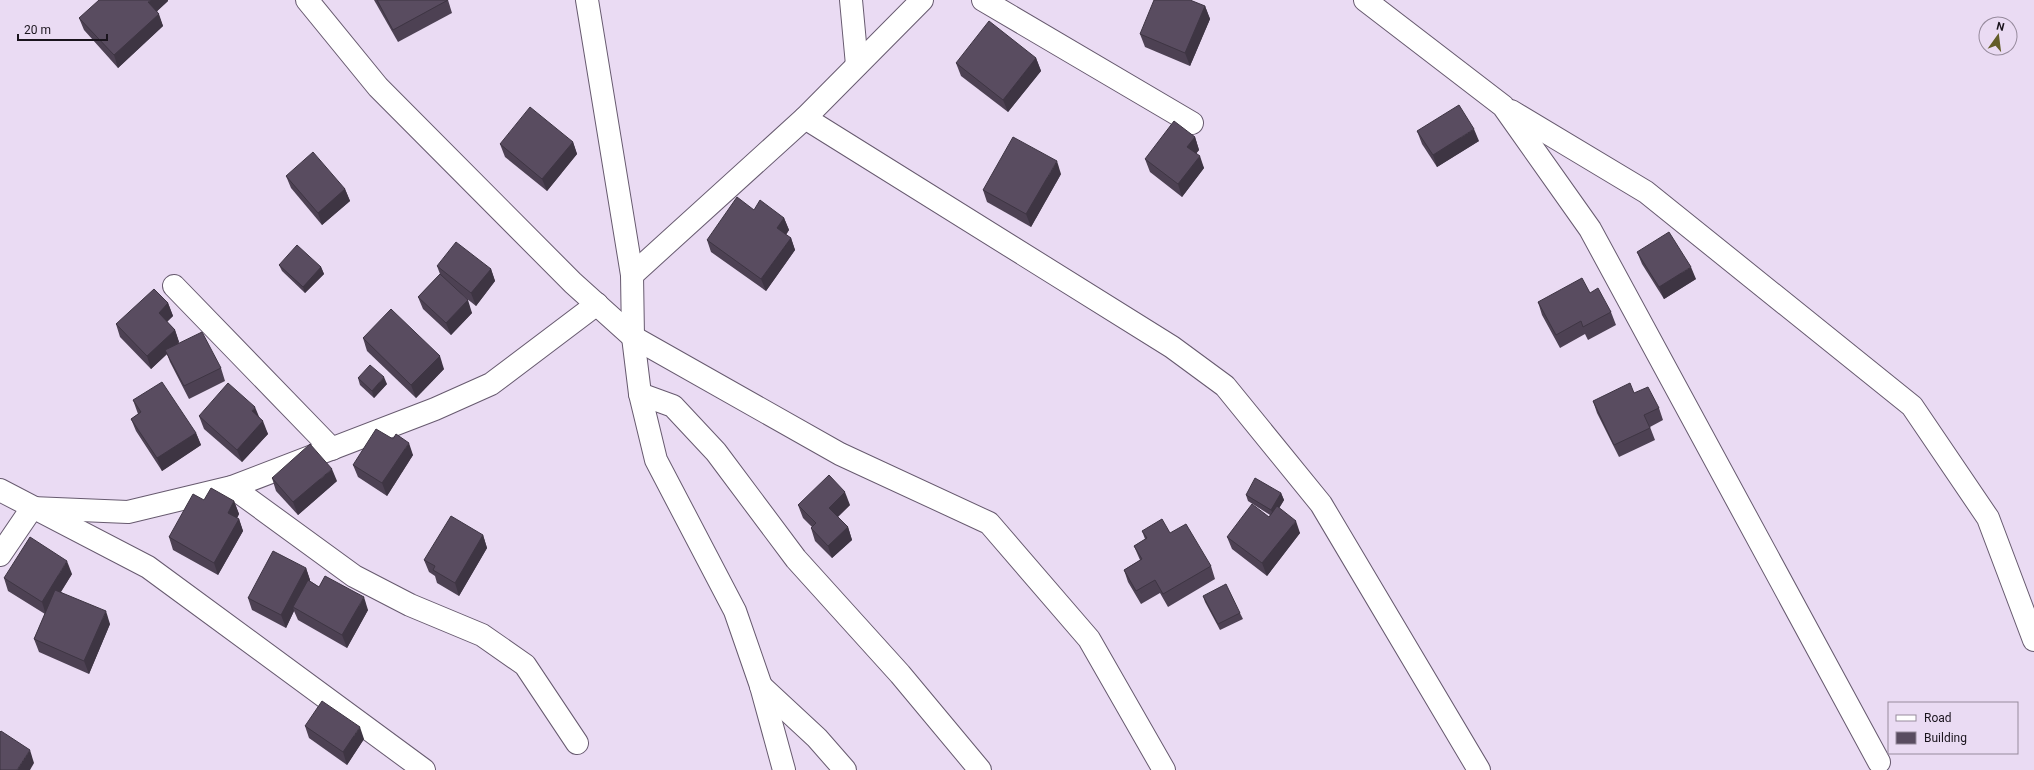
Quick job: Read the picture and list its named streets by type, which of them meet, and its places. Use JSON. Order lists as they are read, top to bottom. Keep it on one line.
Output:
{"legend":["Road","Building"],"scale_bar":"20 m","north":"top"}
